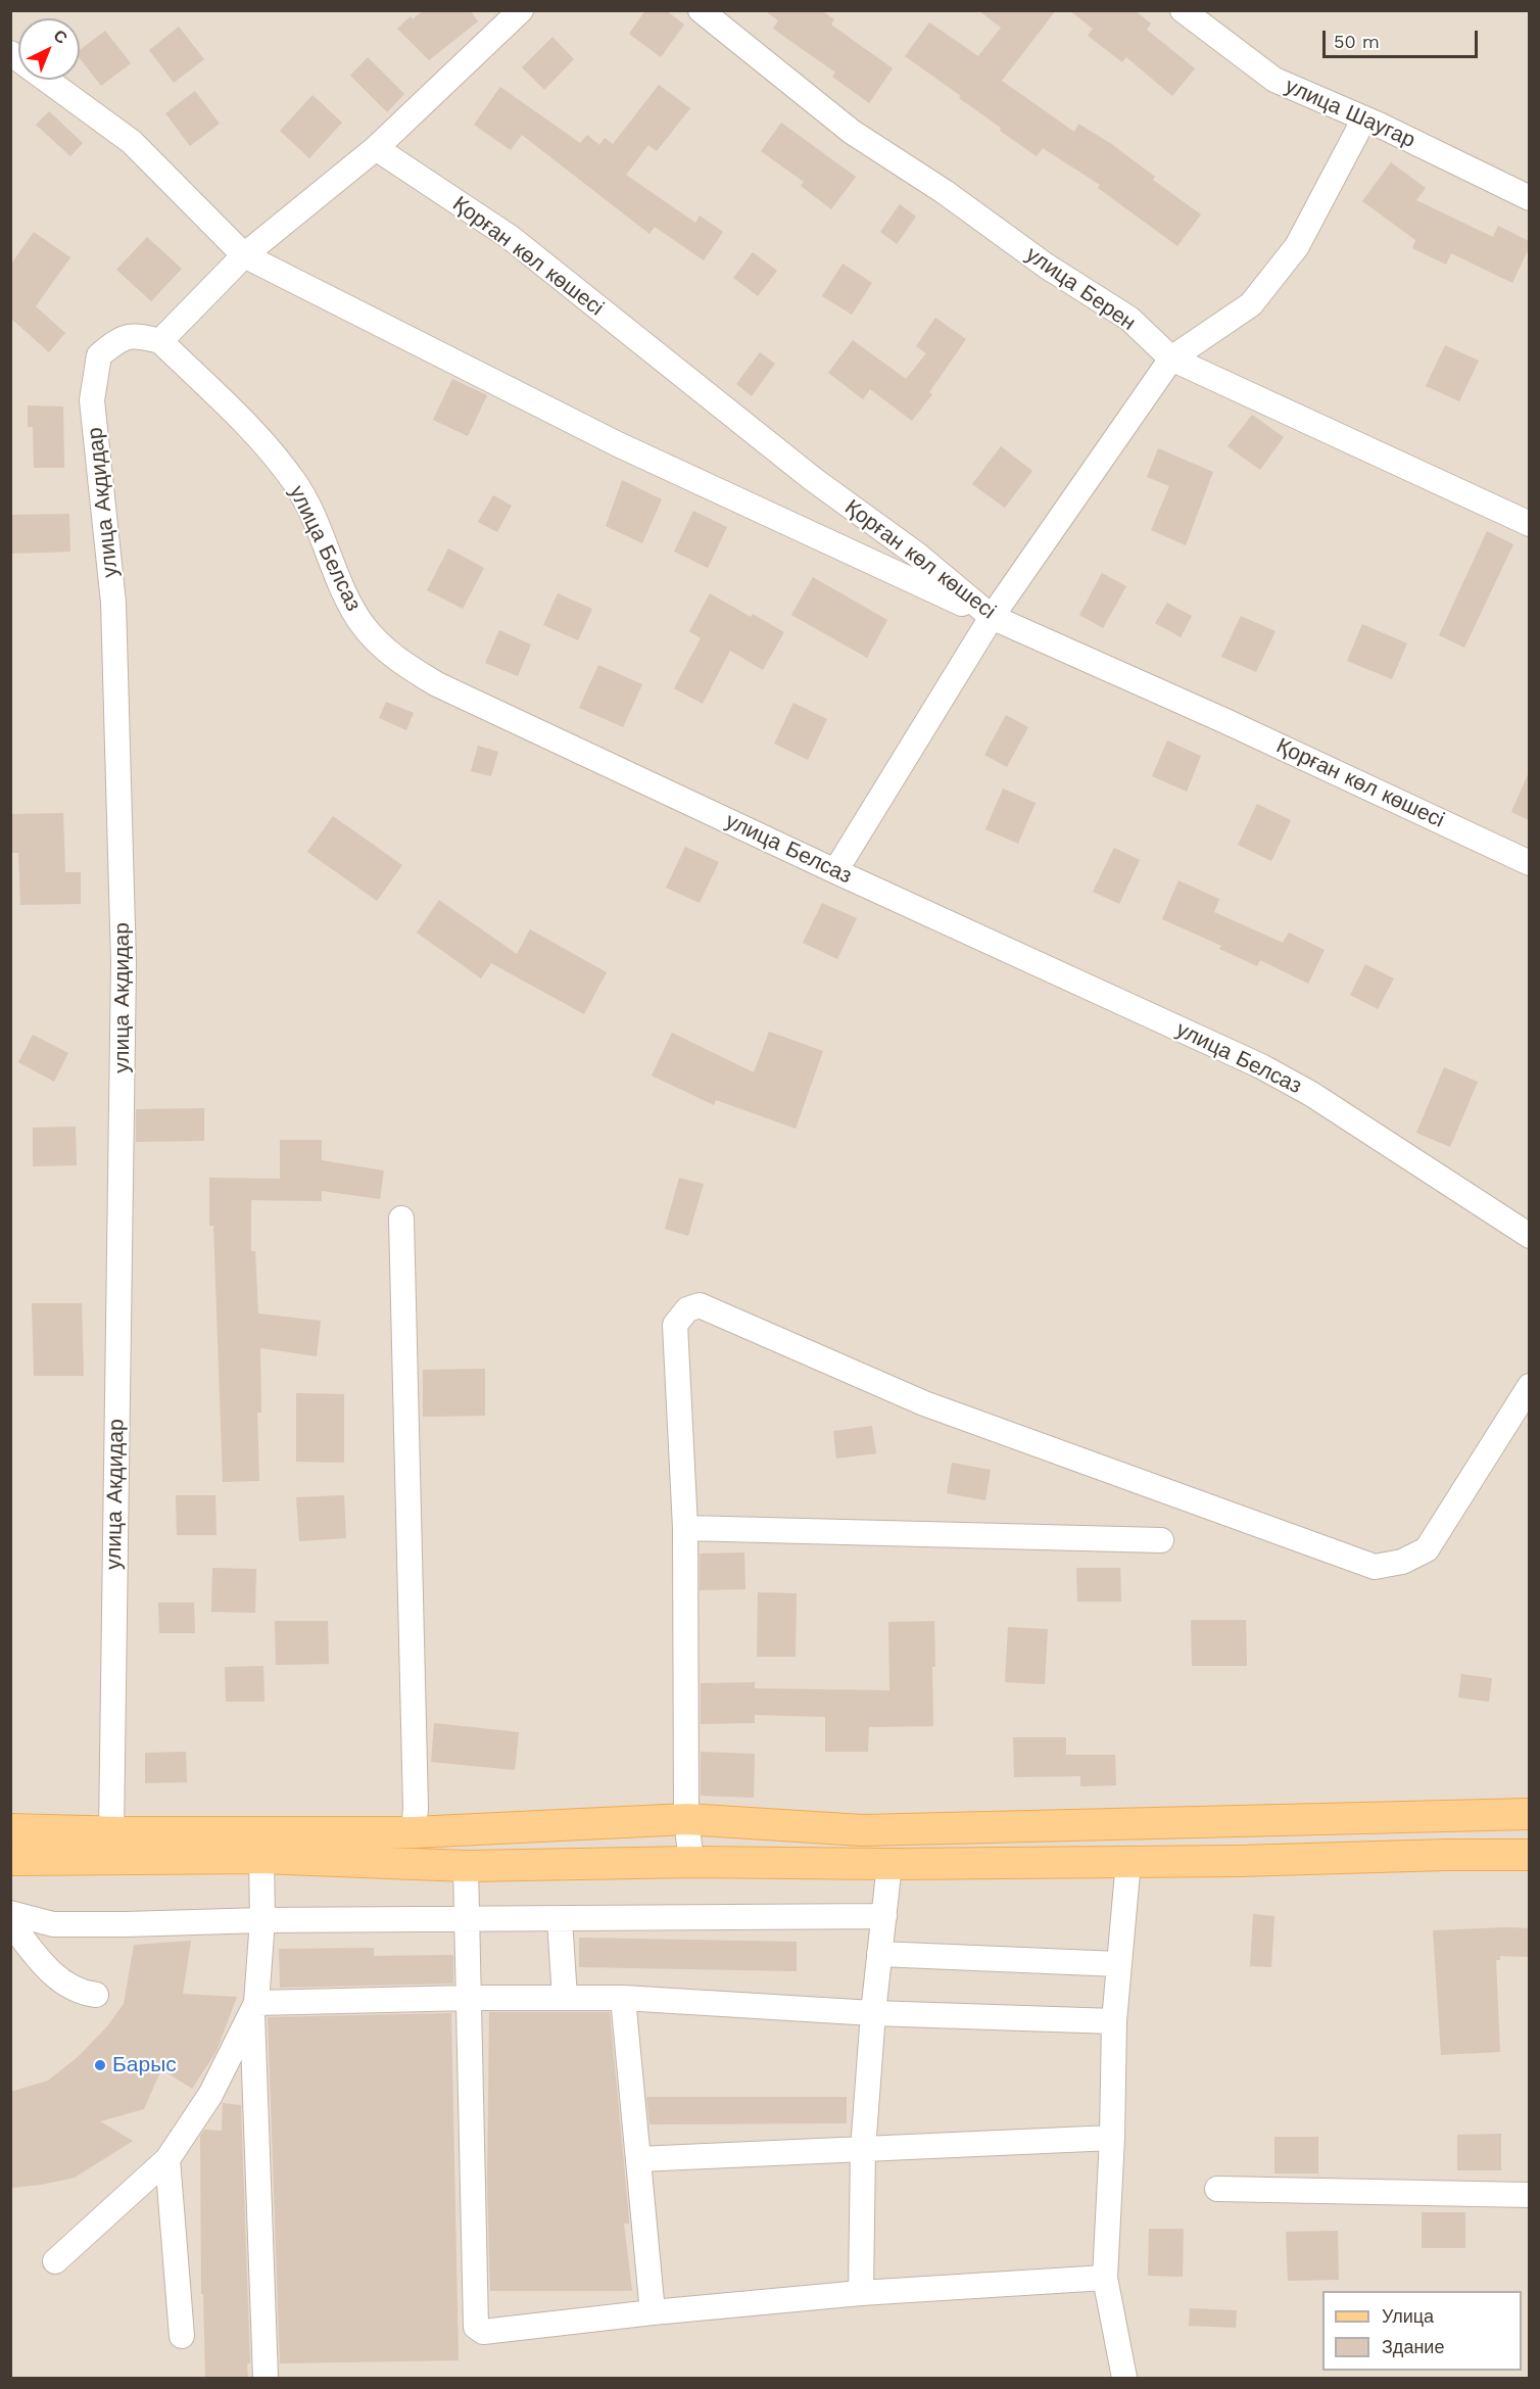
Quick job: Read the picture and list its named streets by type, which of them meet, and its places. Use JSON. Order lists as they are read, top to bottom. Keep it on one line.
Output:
{"streets":{"street":["улица Шаугар","Қорған көл көшесі","улица Берен","улица Акдидар","улица Белсаз"]},"crossings":[["улица Акдидар","улица Белсаз"]],"places":["Барыс"],"legend":["Улица","Здание"],"scale_bar":"50 m","north":"top right"}
